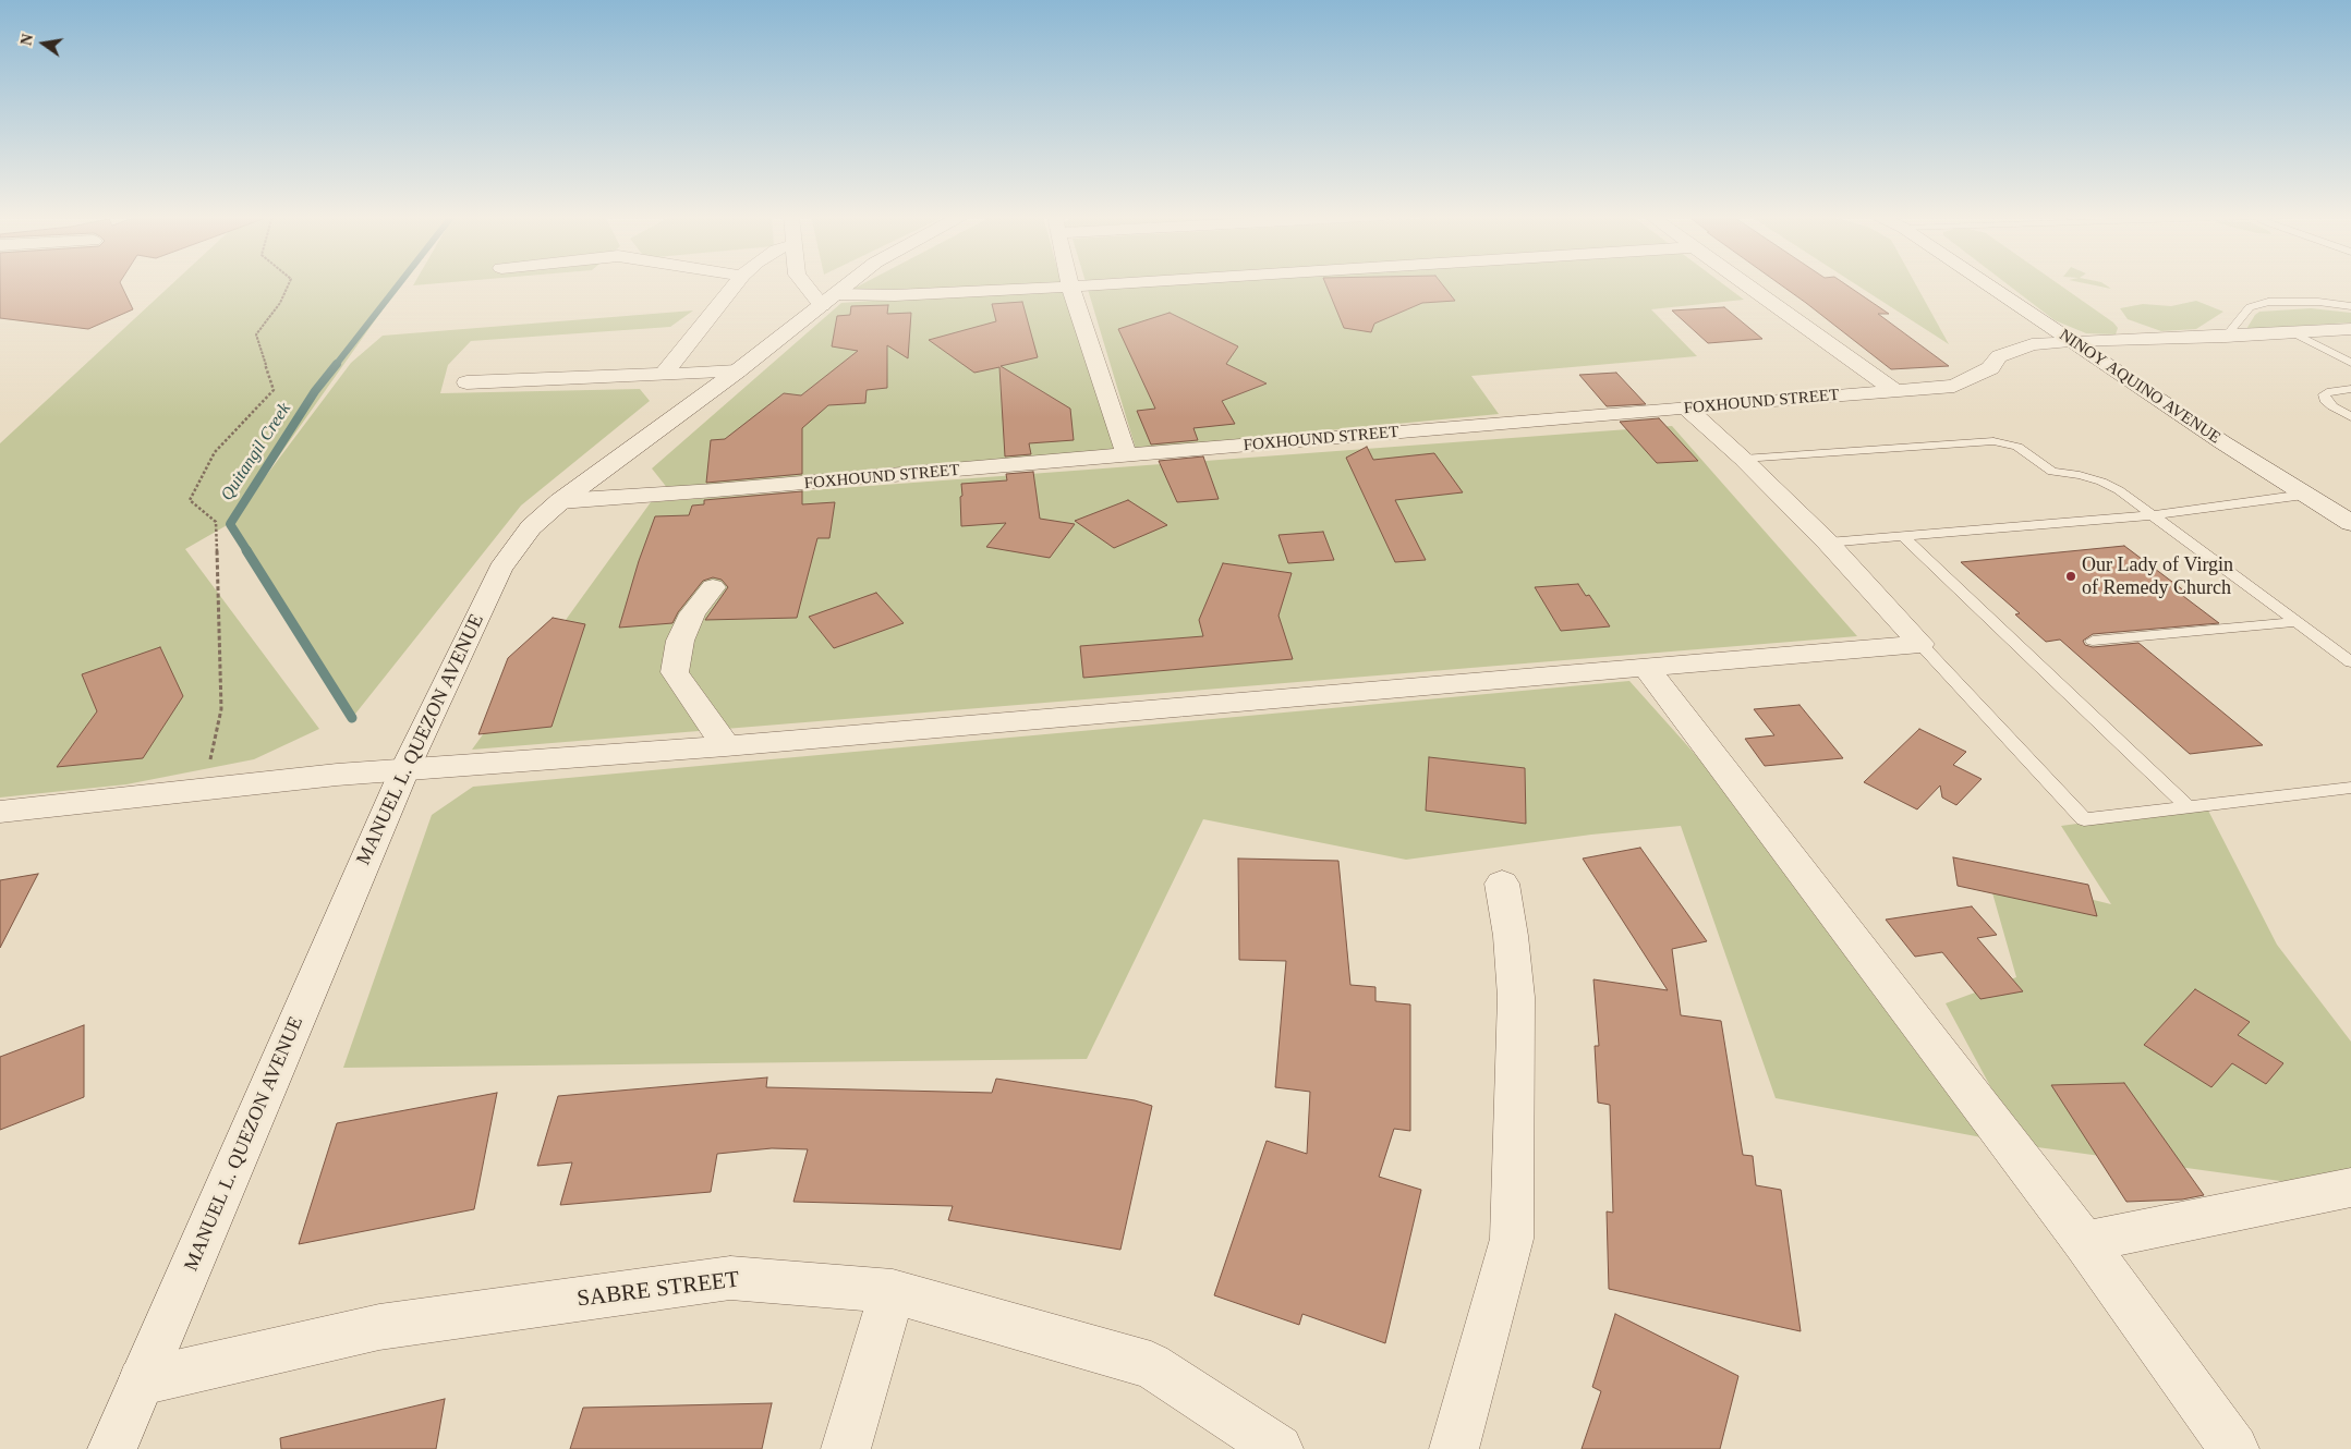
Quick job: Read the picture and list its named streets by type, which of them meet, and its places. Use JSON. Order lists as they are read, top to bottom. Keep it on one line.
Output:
{"streets":{"street":["NINOY AQUINO AVENUE","FOXHOUND STREET","MANUEL L. QUEZON AVENUE","SABRE STREET"]},"crossings":[["NINOY AQUINO AVENUE","FOXHOUND STREET"],["FOXHOUND STREET","MANUEL L. QUEZON AVENUE"],["MANUEL L. QUEZON AVENUE","SABRE STREET"]],"water":["Quitangil Creek"],"places":["Our Lady of Virgin of Remedy Church"],"north":"left"}
